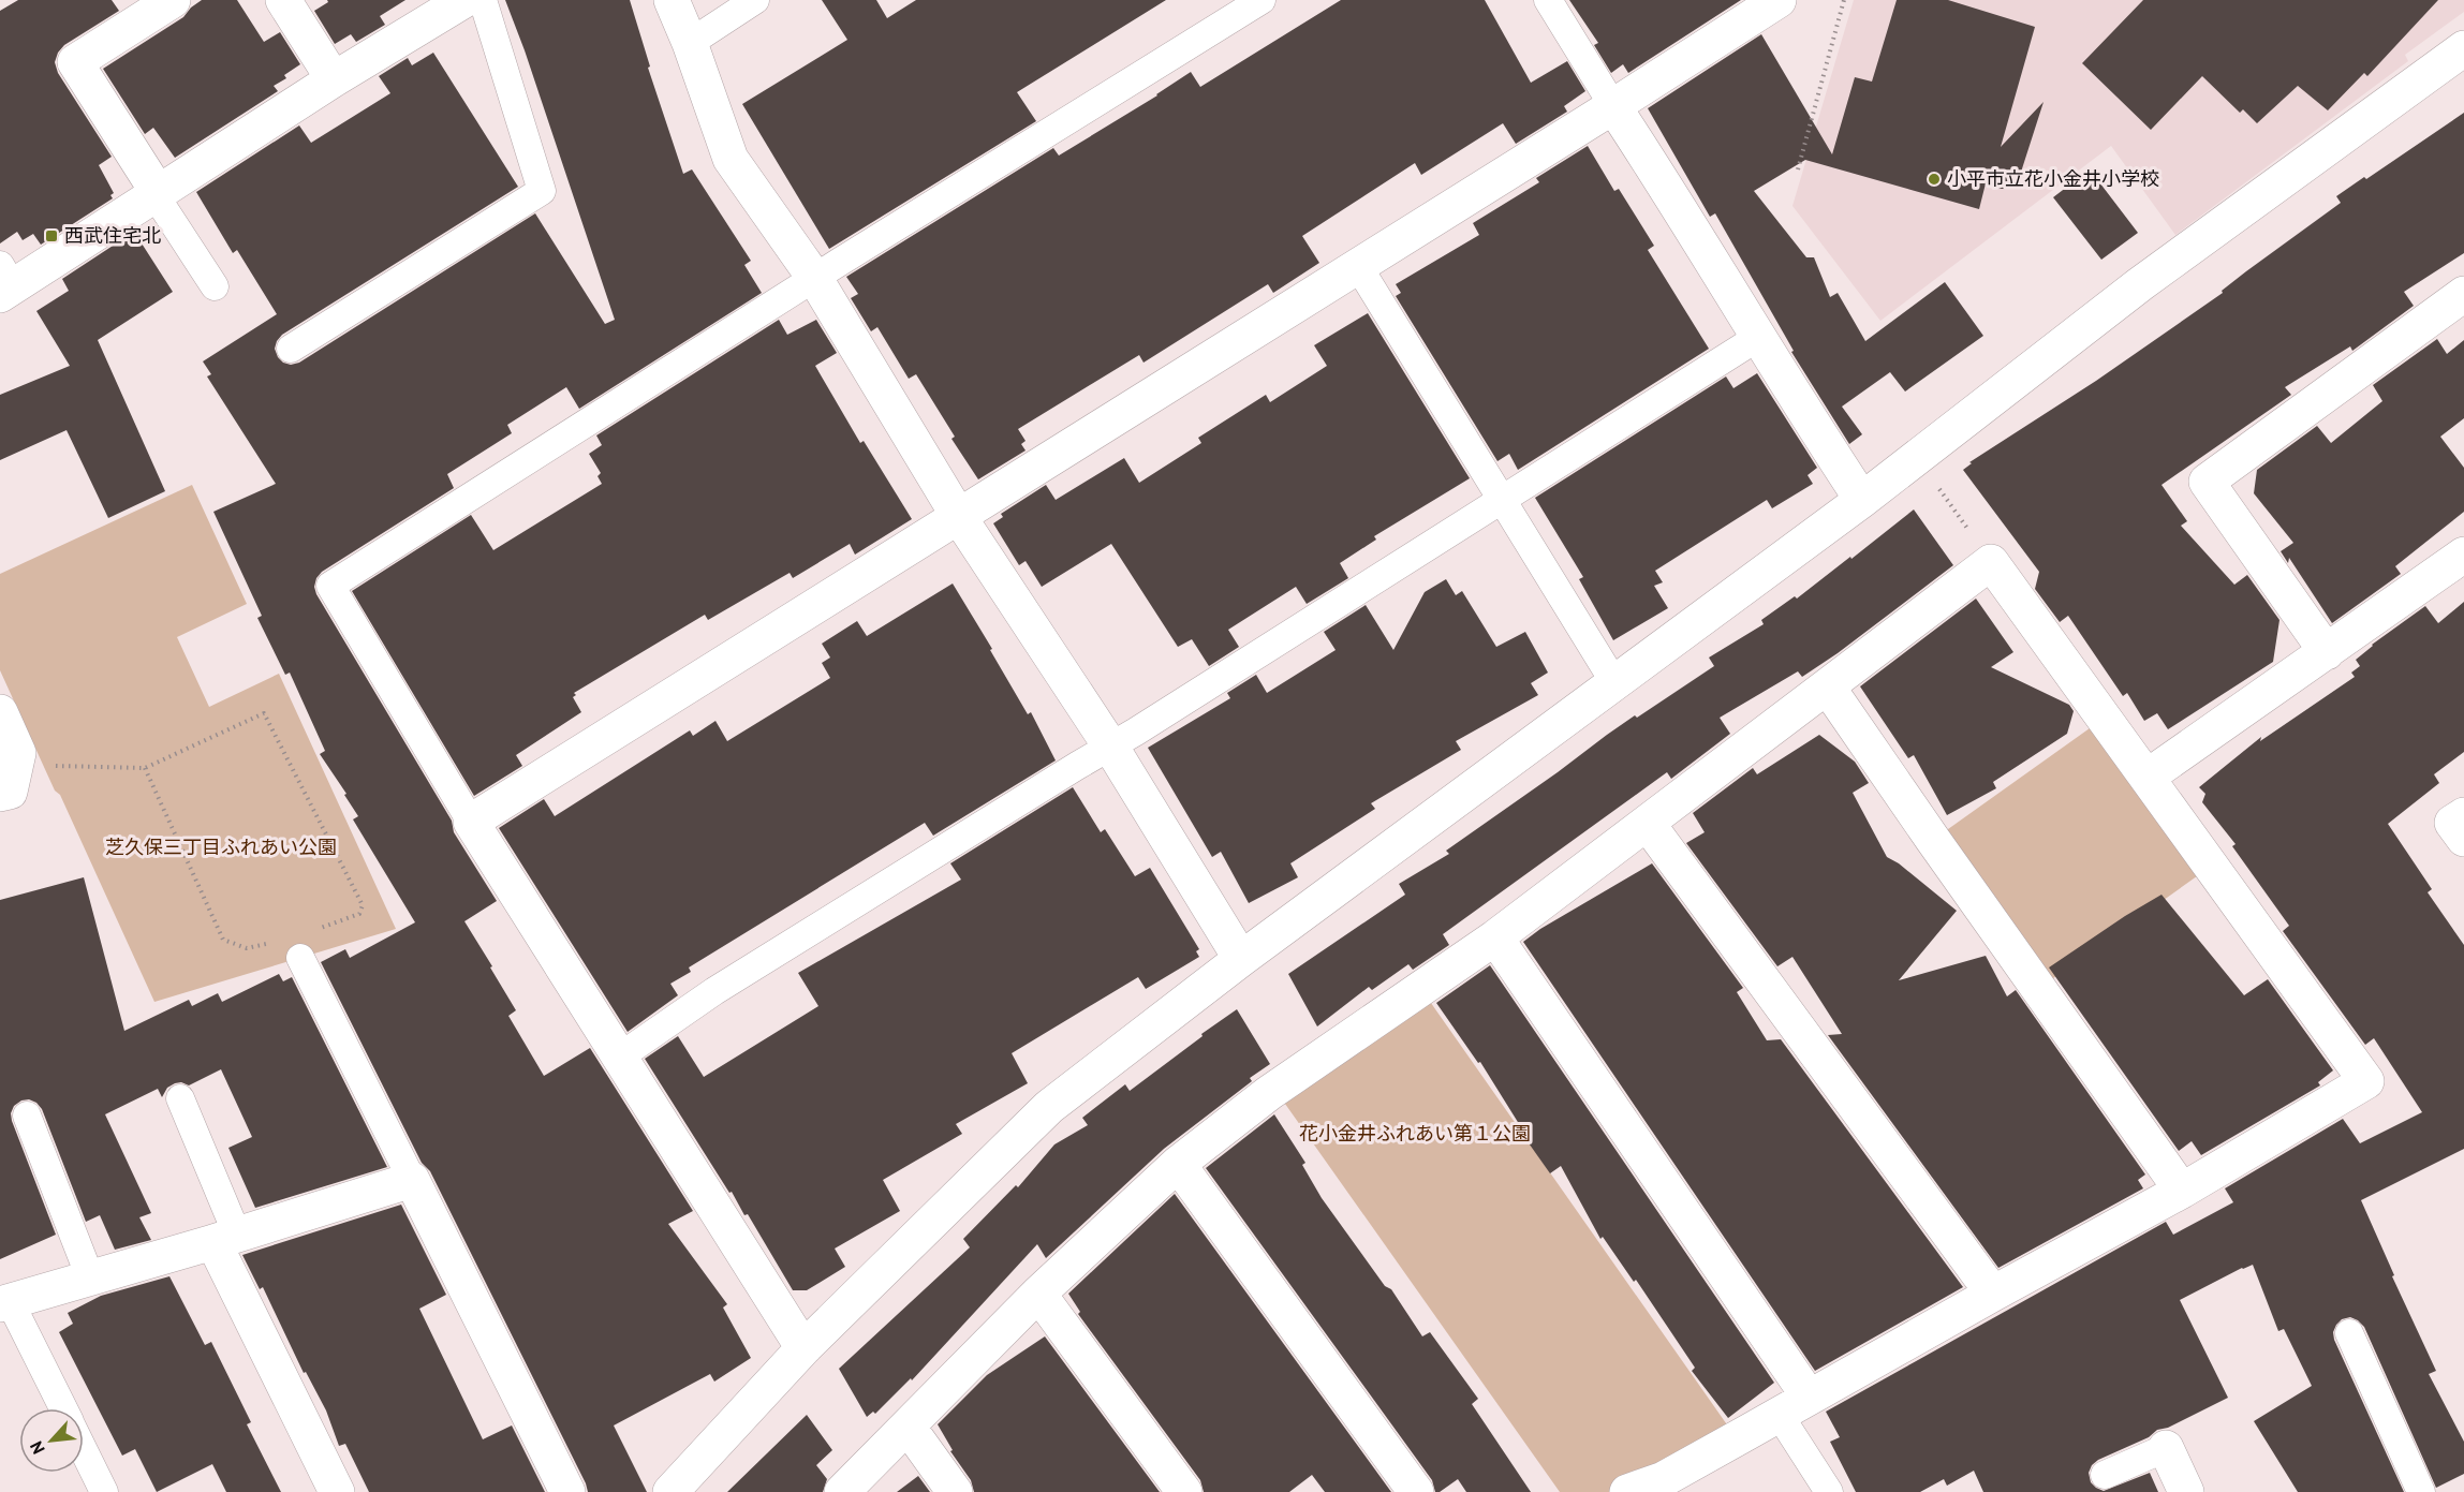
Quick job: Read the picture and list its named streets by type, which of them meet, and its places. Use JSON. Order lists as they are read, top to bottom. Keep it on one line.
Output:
{"parks":["芝久保三丁目ふれあい公園","花小金井ふれあい第１公園"],"places":{"other":["小平市立花小金井小学校"],"transit":["西武住宅北"]},"north":"bottom left"}
